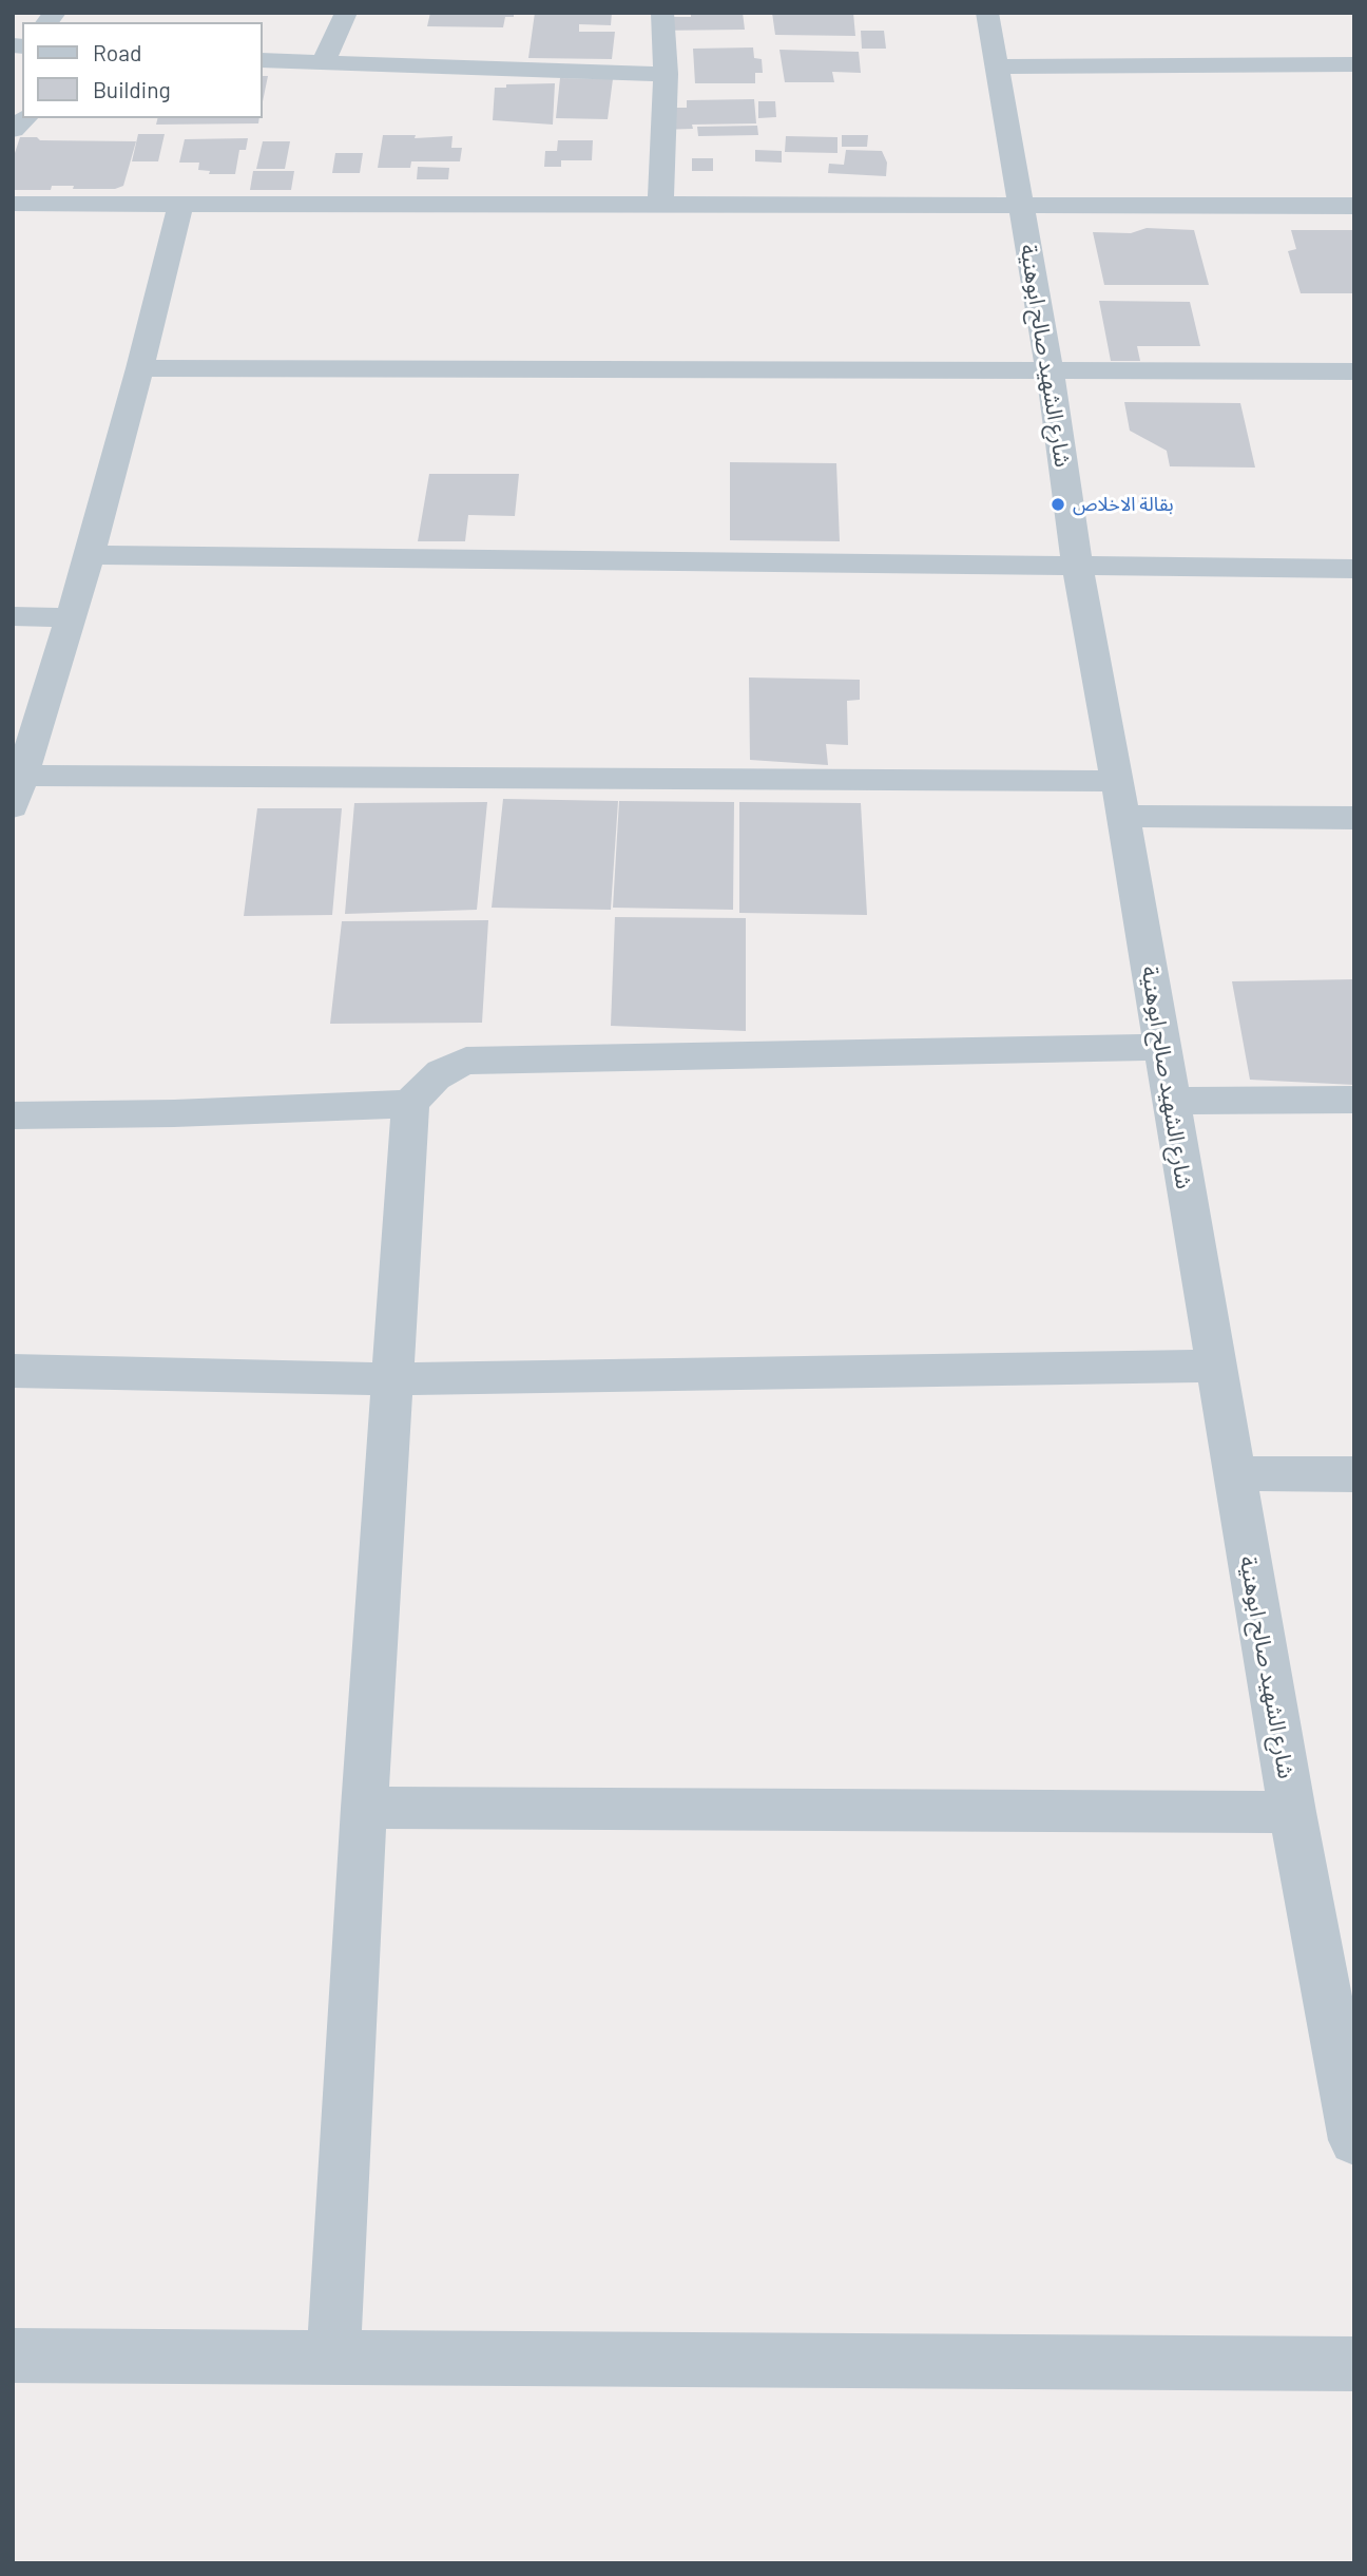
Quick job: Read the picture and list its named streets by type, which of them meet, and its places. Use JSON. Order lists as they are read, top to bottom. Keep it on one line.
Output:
{"streets":{"street":["شارع الشهيد صالح ابوهنية"]},"places":["بقالة الاخلاص"],"legend":["Road","Building"]}
